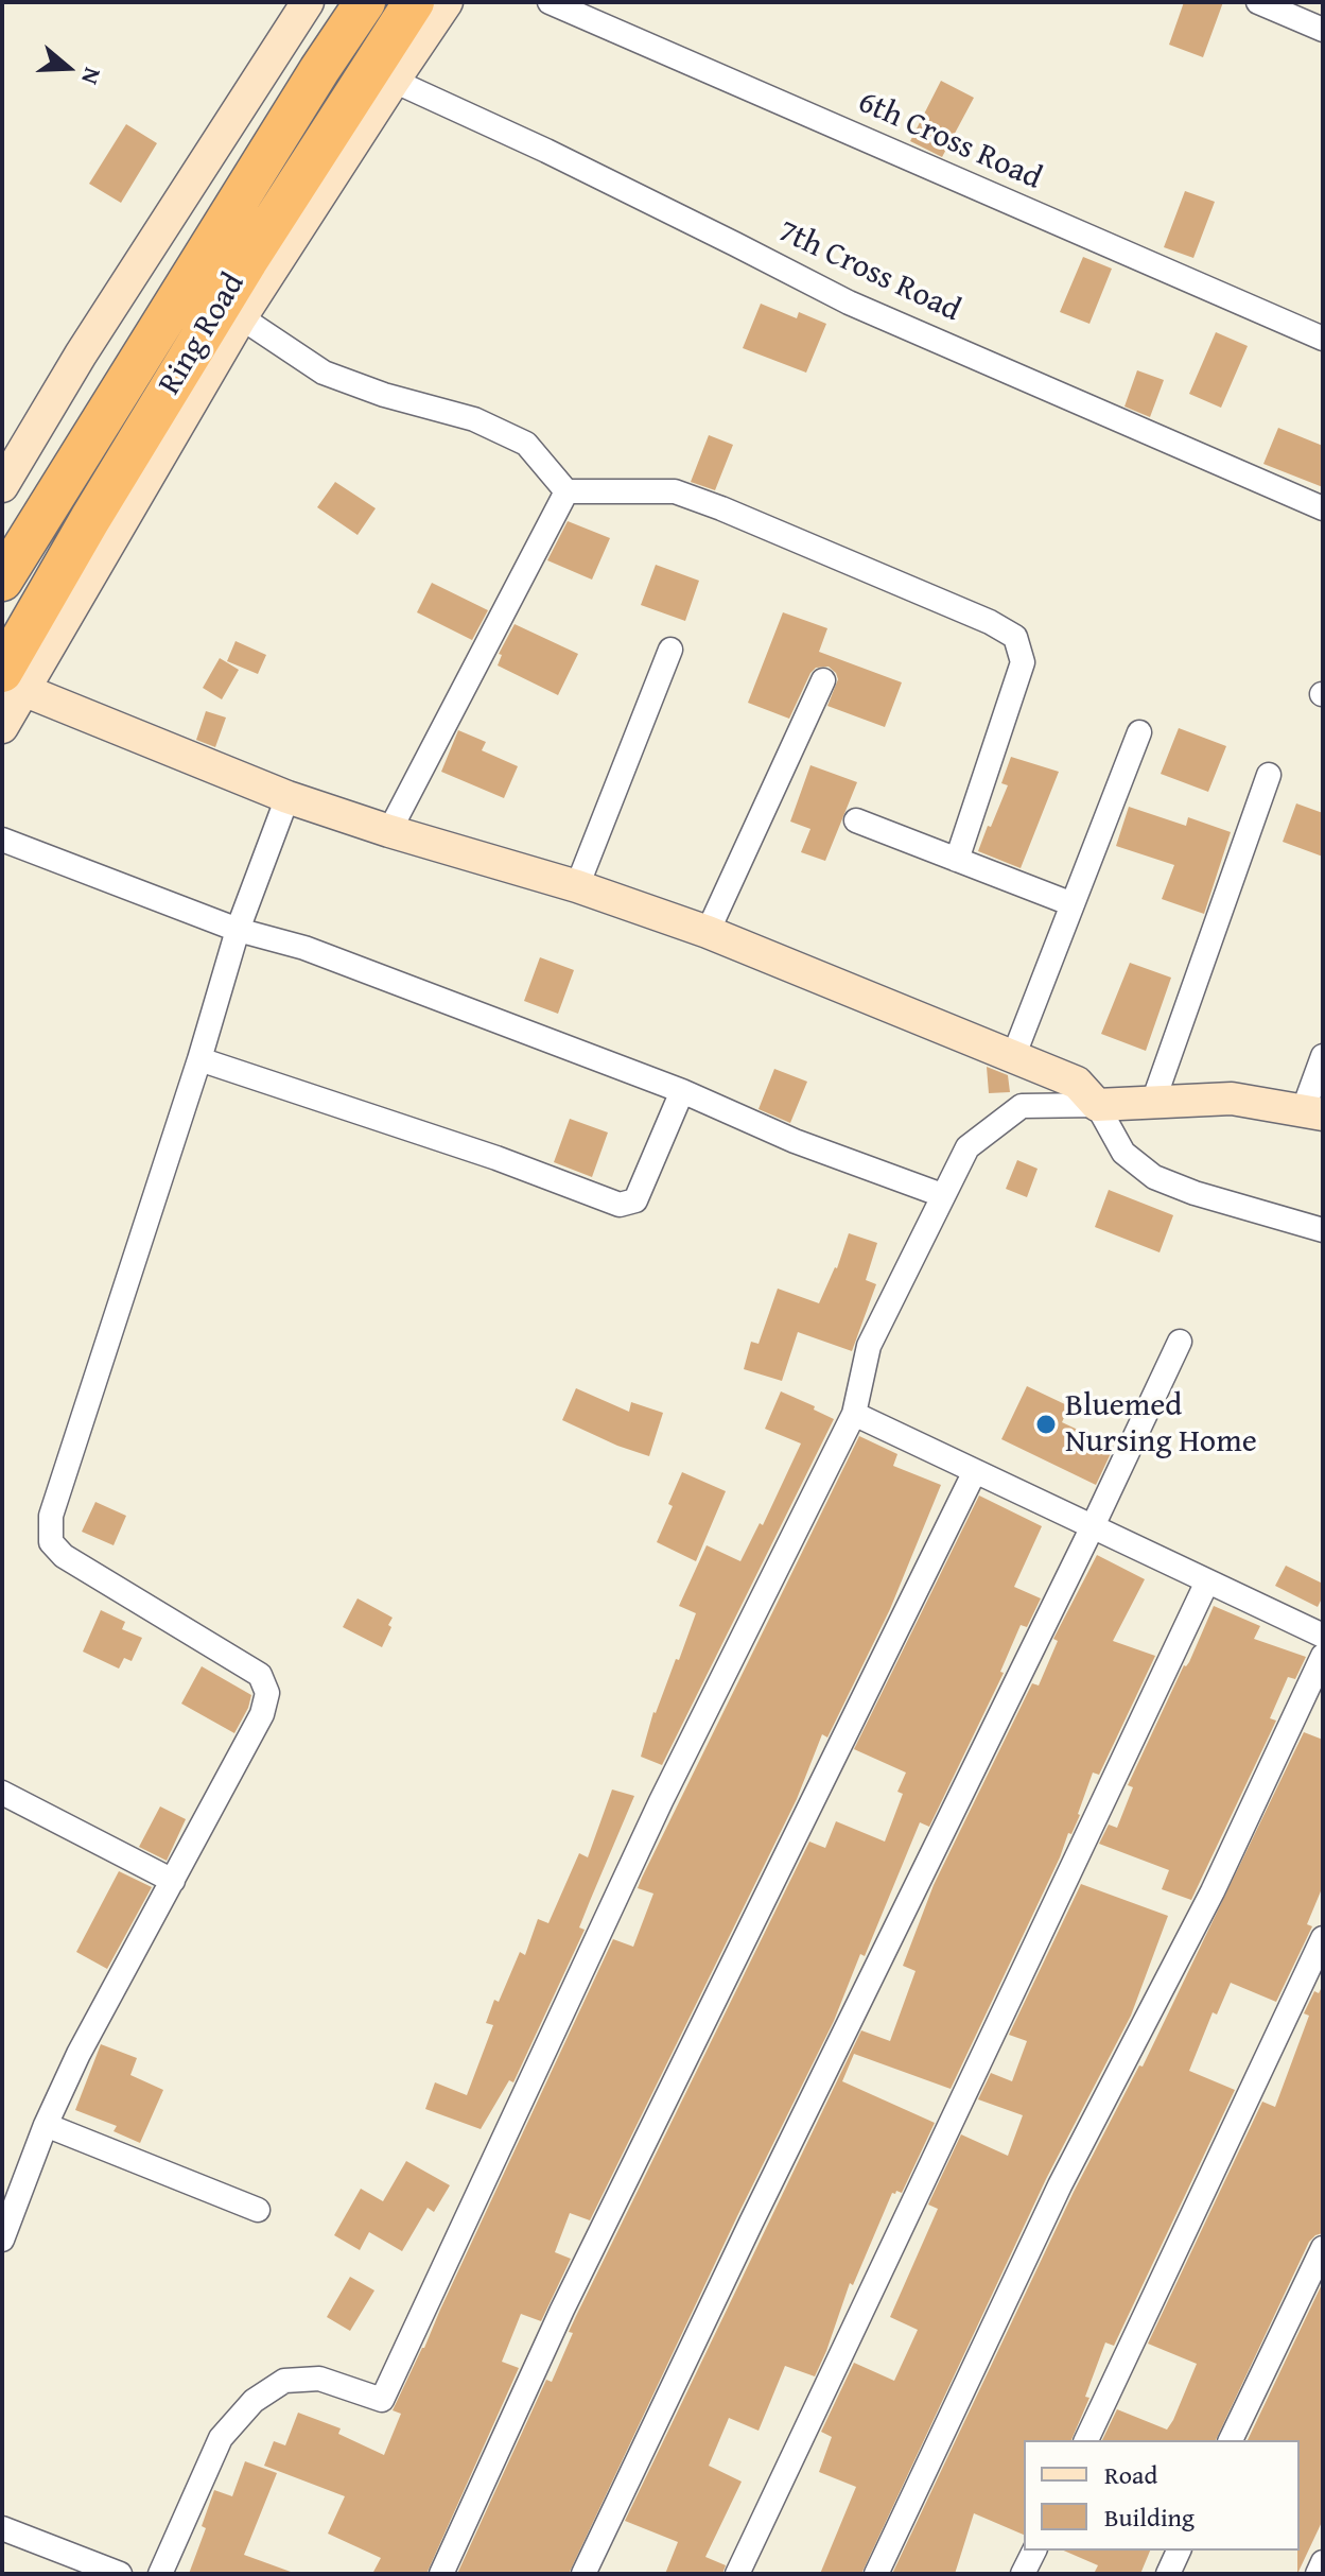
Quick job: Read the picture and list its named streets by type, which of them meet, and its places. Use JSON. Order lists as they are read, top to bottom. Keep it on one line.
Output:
{"streets":{"highway":["Ring Road"],"street":["6th Cross Road","7th Cross Road"]},"places":["Bluemed Nursing Home"],"legend":["Road","Building"],"north":"right"}
